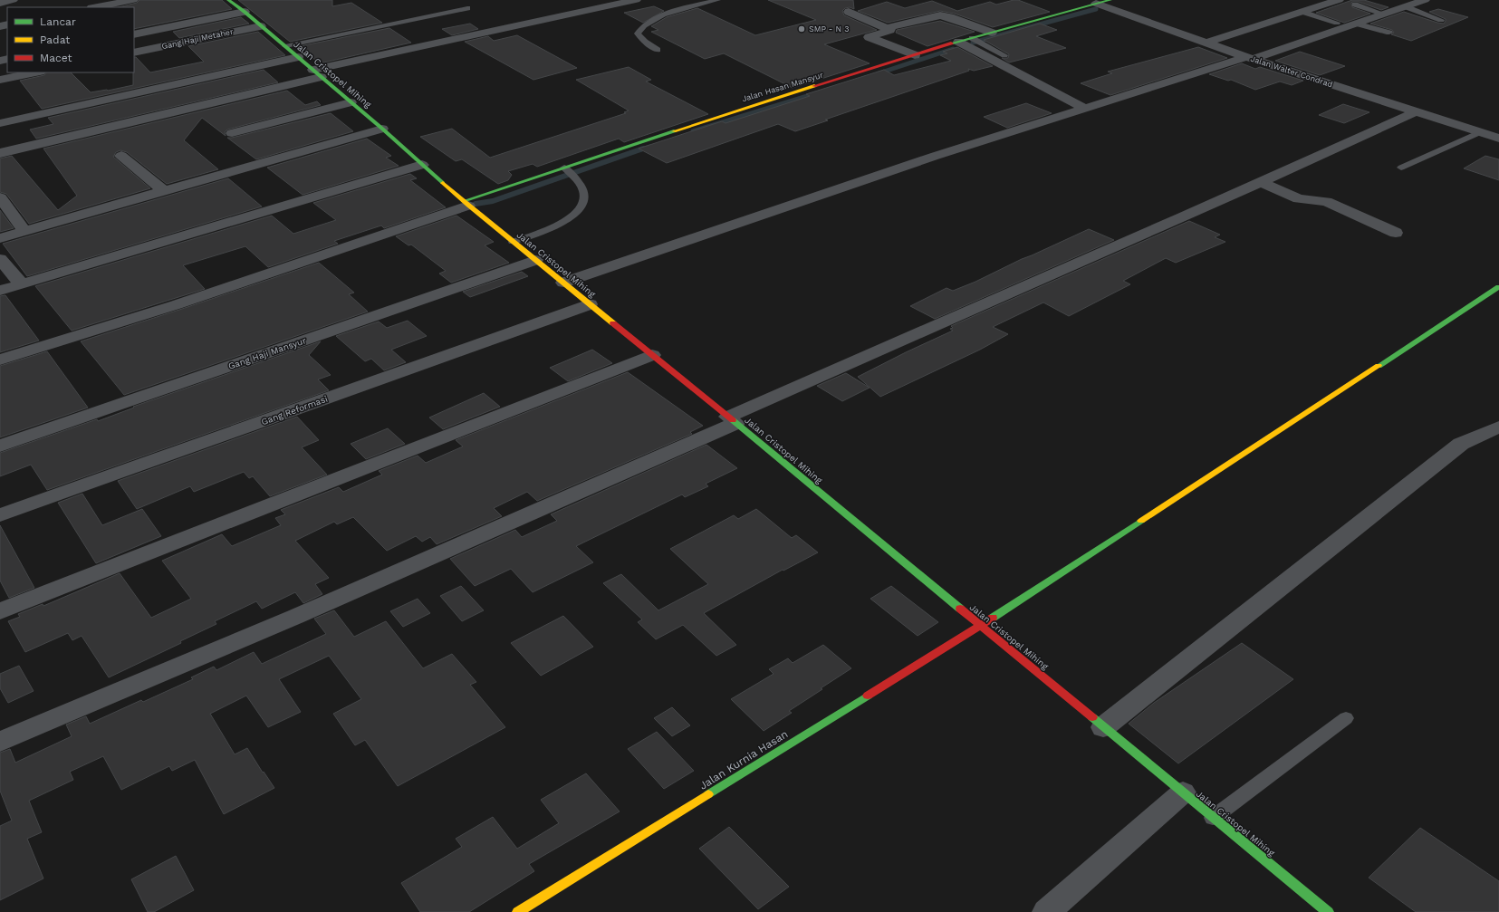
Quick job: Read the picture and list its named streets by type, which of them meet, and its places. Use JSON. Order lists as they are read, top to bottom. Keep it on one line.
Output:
{"streets":{"street":["Gang Haji Metaher","Jalan Walter Condrad","Jalan Cristopel Mihing","Jalan Hasan Mansyur","Gang Haji Mansyur","Gang Reformasi","Jalan Kurnia Hasan"]},"crossings":[["Gang Haji Metaher","Jalan Cristopel Mihing"],["Jalan Walter Condrad","Jalan Hasan Mansyur"],["Jalan Cristopel Mihing","Jalan Hasan Mansyur"],["Jalan Cristopel Mihing","Gang Haji Mansyur"],["Jalan Cristopel Mihing","Gang Reformasi"],["Jalan Cristopel Mihing","Jalan Kurnia Hasan"]],"places":["SMP - N 3"],"legend":["Lancar","Padat","Macet"]}
